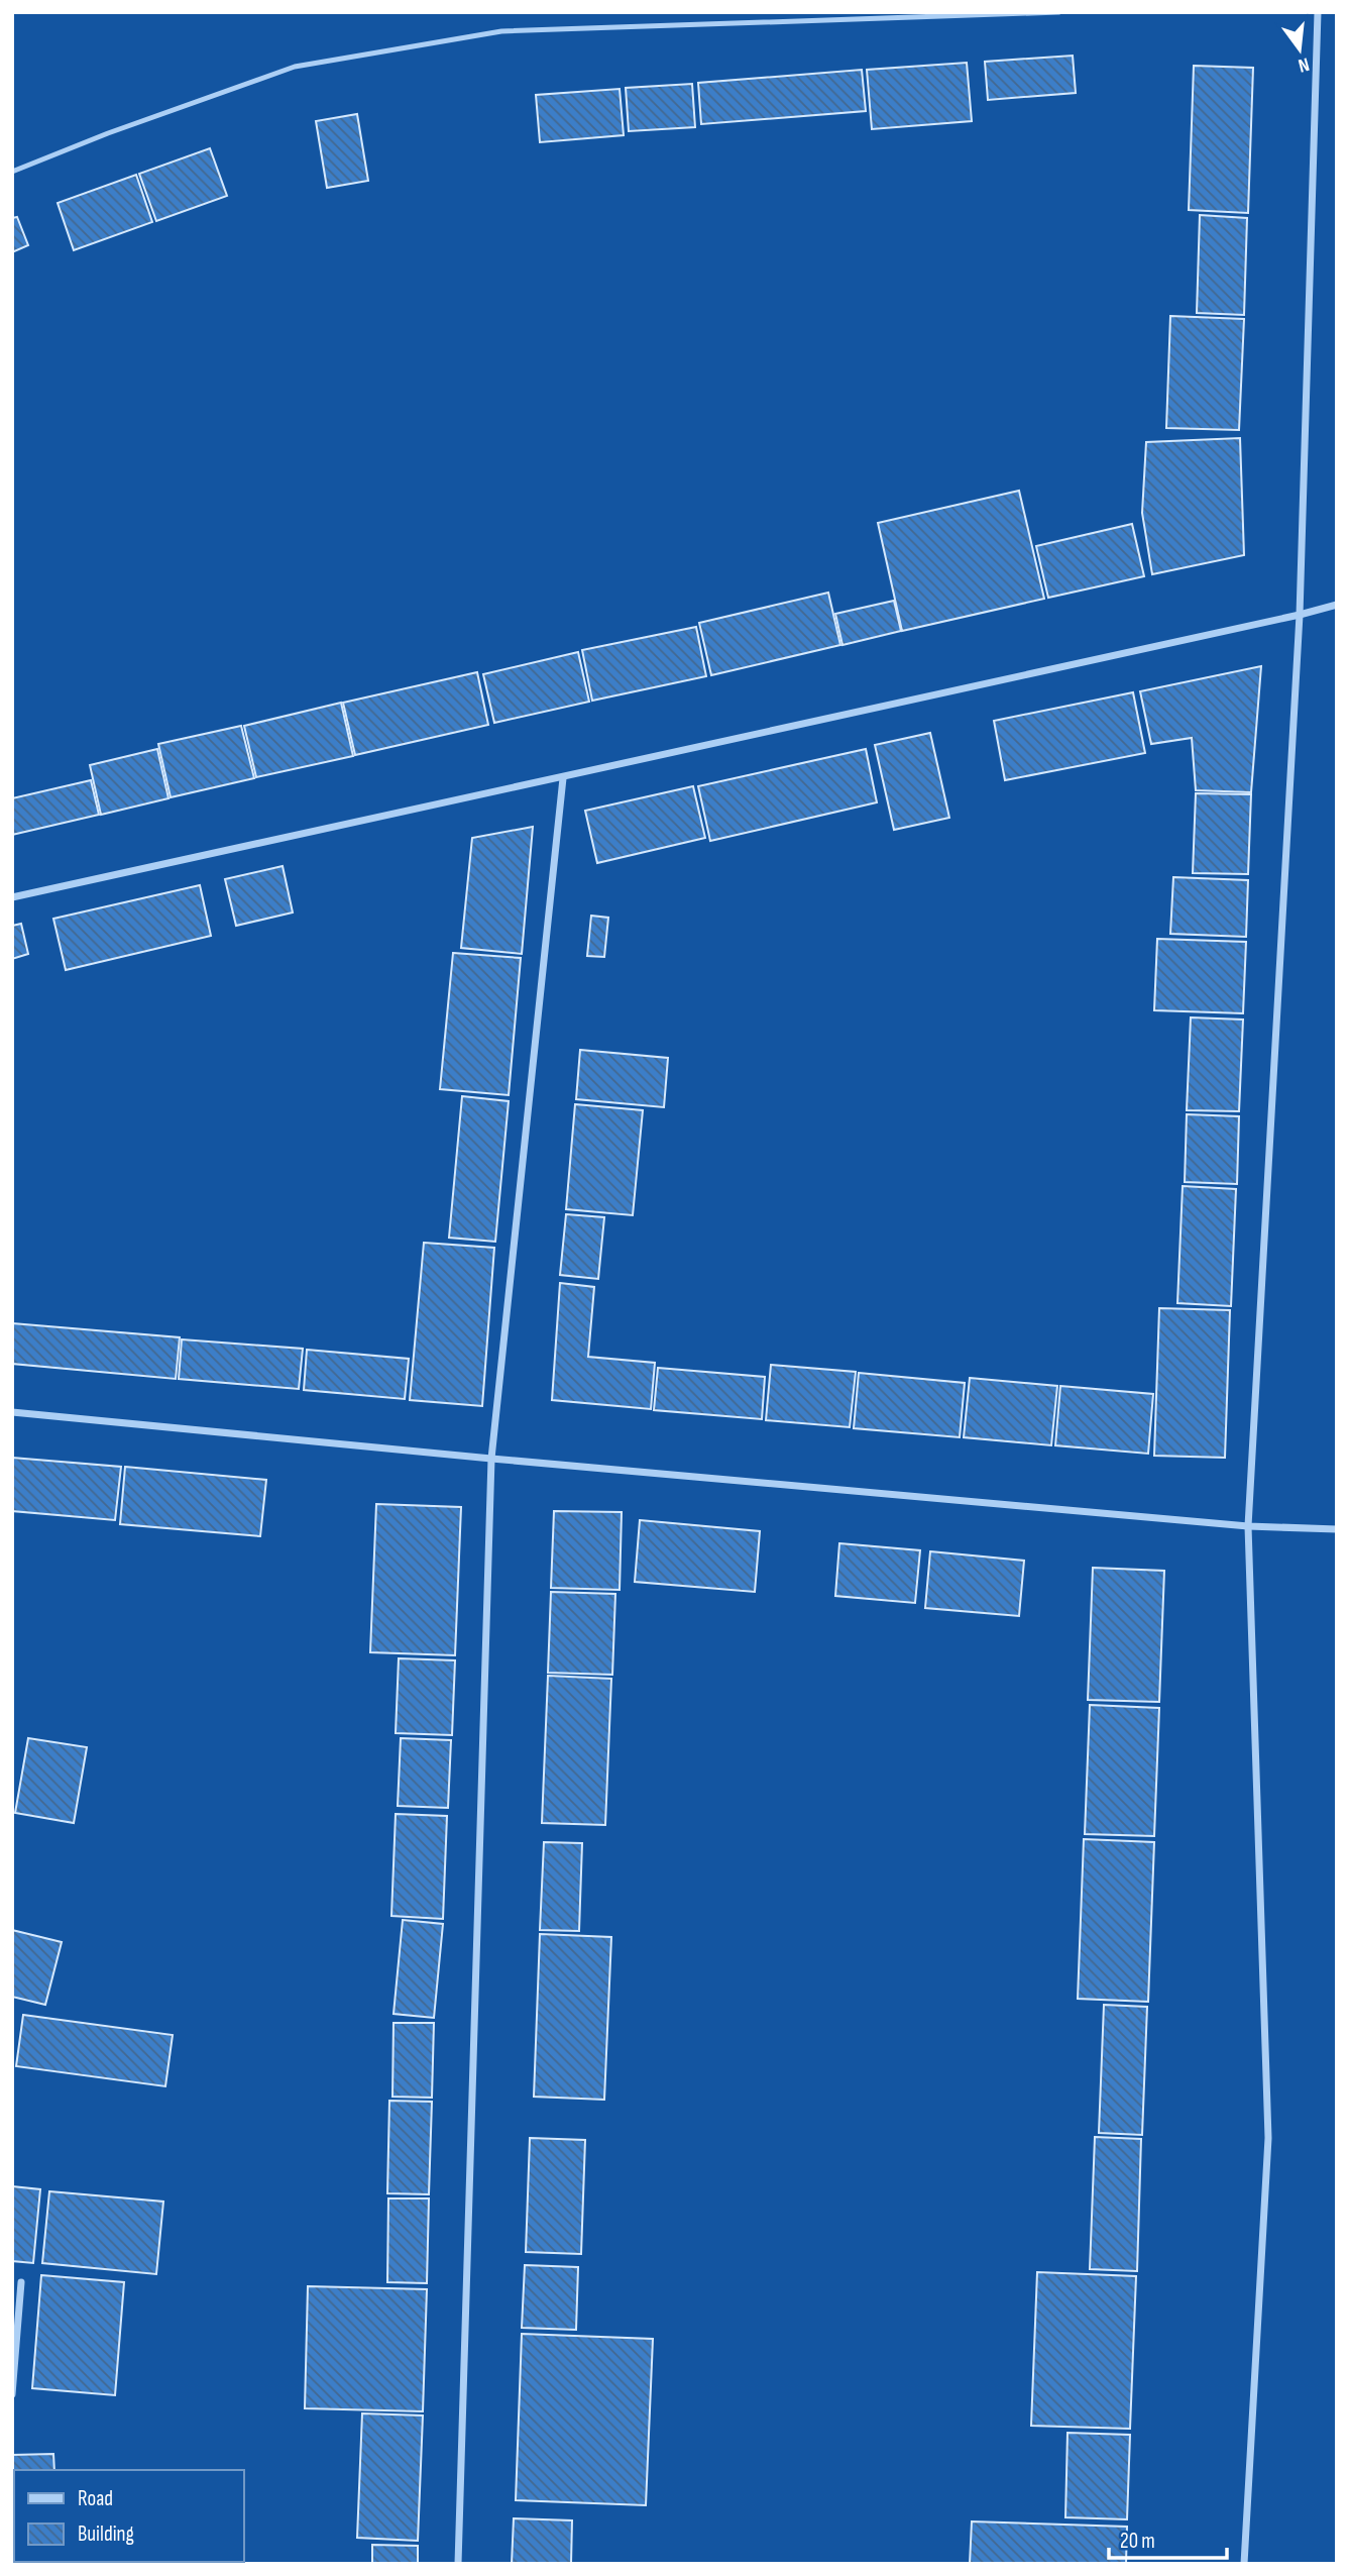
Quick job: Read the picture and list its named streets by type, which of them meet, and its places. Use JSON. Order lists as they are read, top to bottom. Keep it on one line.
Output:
{"legend":["Road","Building"],"scale_bar":"20 m","north":"bottom"}
